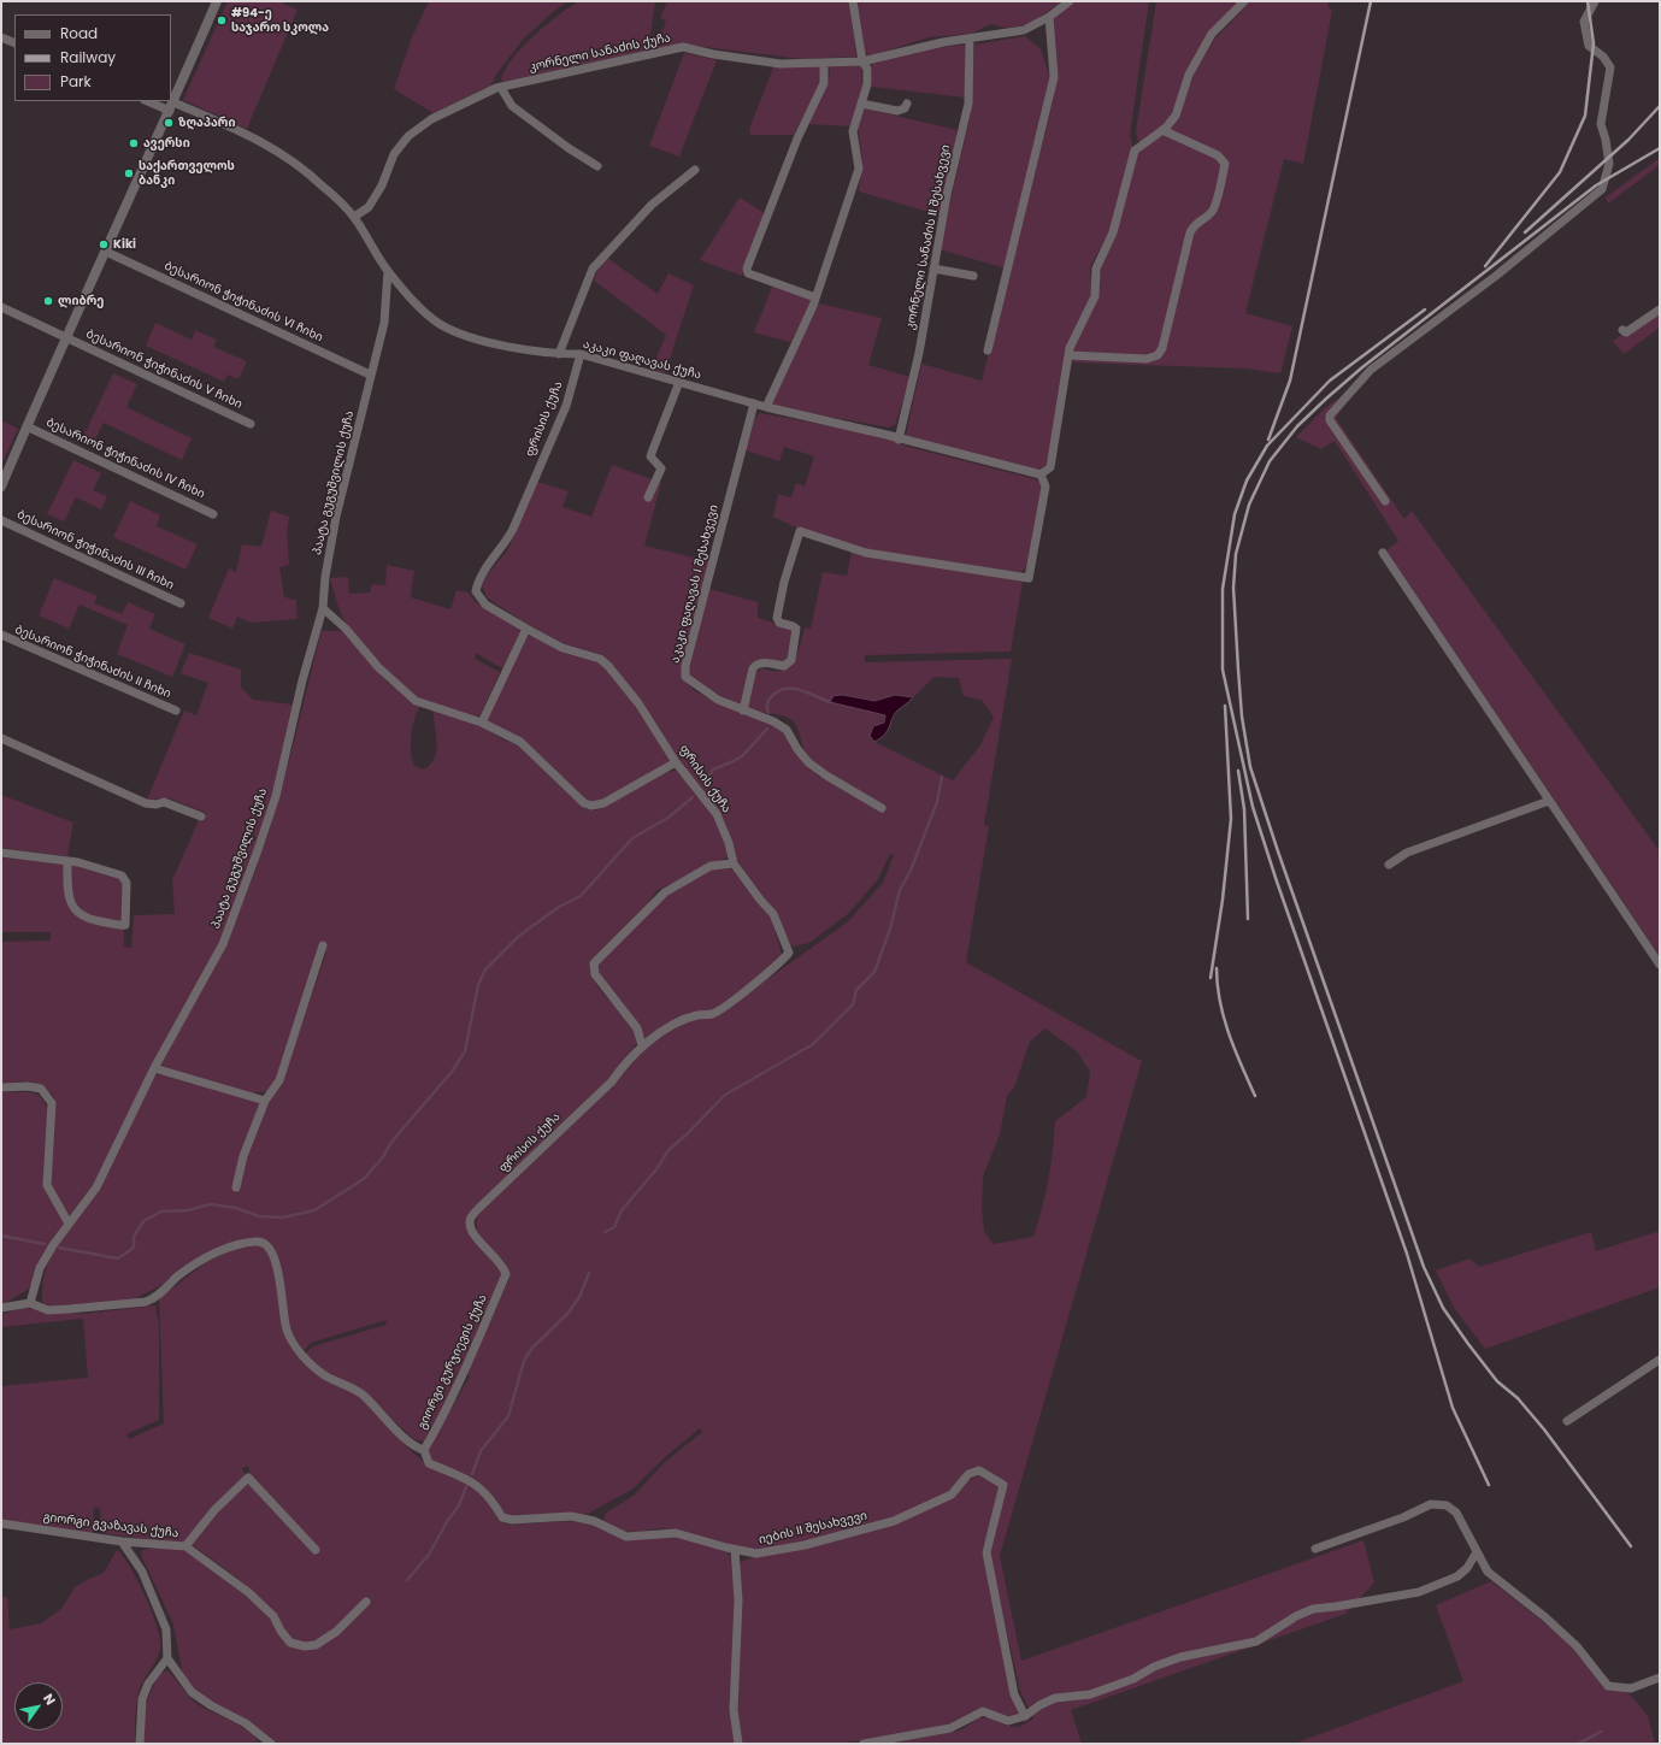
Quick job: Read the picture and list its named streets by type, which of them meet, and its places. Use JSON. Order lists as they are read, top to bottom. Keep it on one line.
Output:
{"streets":{"street":["კორნელი სანაძის ქუჩა","კორნელი სანაძის II შესახვევი","ბესარიონ ჭიჭინაძის VI ჩიხი","აკაკი ფაღავას ქუჩა","ბესარიონ ჭიჭინაძის V ჩიხი","ფრისის ქუჩა","ბესარიონ ჭიჭინაძის IV ჩიხი","პაატა გუგუშვილის ქუჩა","ბესარიონ ჭიჭინაძის III ჩიხი","აკაკი ფაღავას I შესახვევი","ბესარიონ ჭიჭინაძის II ჩიხი","გიორგი გურჯიევის ქუჩა","გიორგი გვაზავას ქუჩა","იების II შესახვევი"]},"crossings":[["კორნელი სანაძის ქუჩა","კორნელი სანაძის II შესახვევი"],["კორნელი სანაძის ქუჩა","აკაკი ფაღავას ქუჩა"],["კორნელი სანაძის II შესახვევი","აკაკი ფაღავას ქუჩა"],["ბესარიონ ჭიჭინაძის VI ჩიხი","პაატა გუგუშვილის ქუჩა"],["აკაკი ფაღავას ქუჩა","ფრისის ქუჩა"],["აკაკი ფაღავას ქუჩა","პაატა გუგუშვილის ქუჩა"],["აკაკი ფაღავას ქუჩა","აკაკი ფაღავას I შესახვევი"],["ფრისის ქუჩა","გიორგი გურჯიევის ქუჩა"],["პაატა გუგუშვილის ქუჩა","გიორგი გურჯიევის ქუჩა"],["გიორგი გურჯიევის ქუჩა","იების II შესახვევი"]],"places":["#94-ე საჯარო სკოლა","ზღაპარი","ავერსი","საქართველოს ბანკი","Kiki","ლიბრე"],"legend":["Road","Railway","Park"],"north":"top right"}
